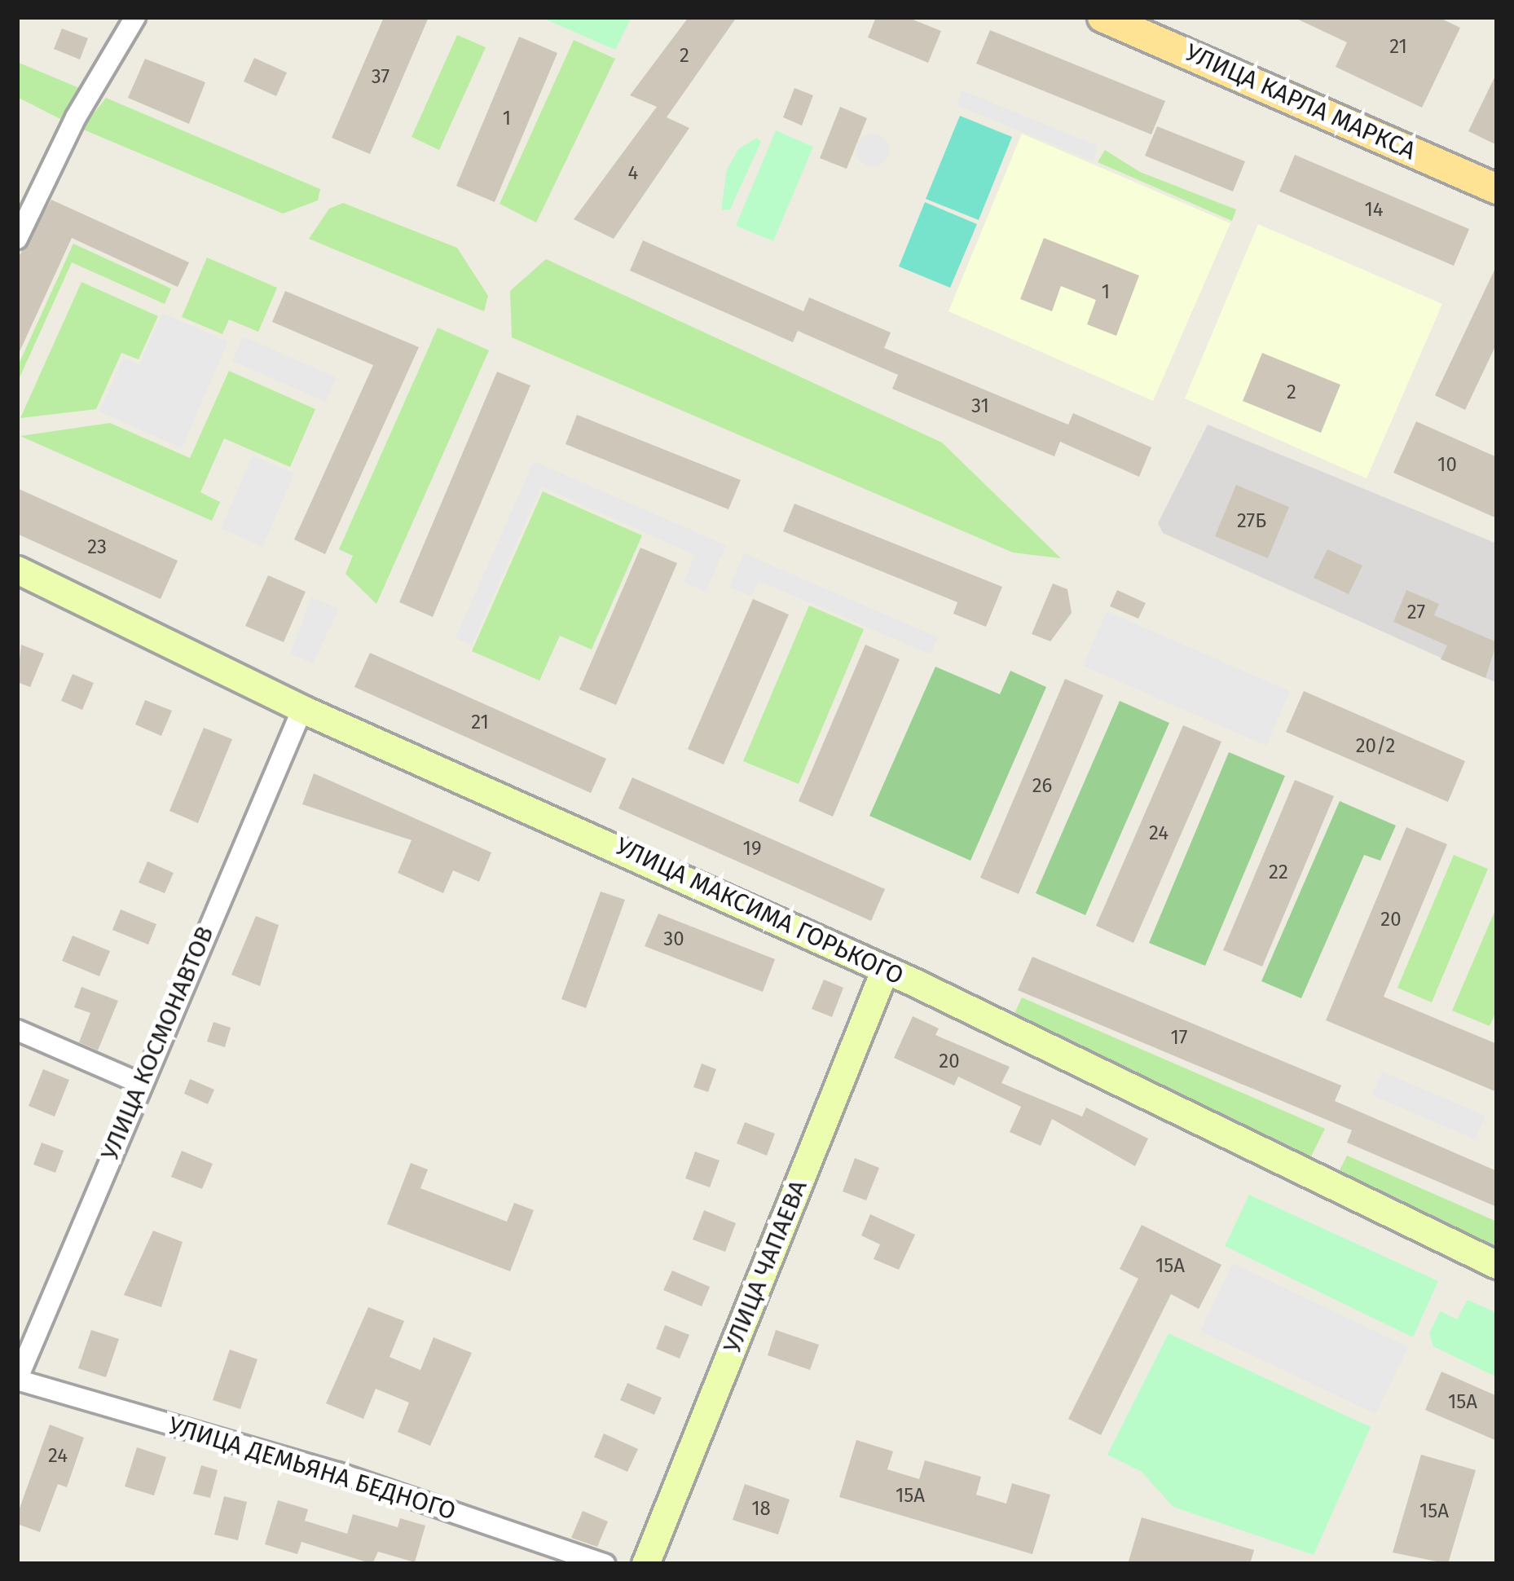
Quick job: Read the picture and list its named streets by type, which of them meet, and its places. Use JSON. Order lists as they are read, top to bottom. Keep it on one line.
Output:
{"streets":{"main road":["УЛИЦА КАРЛА МАРКСА"],"street":["УЛИЦА МАКСИМА ГОРЬКОГО","УЛИЦА КОСМОНАВТОВ","УЛИЦА ЧАПАЕВА","УЛИЦА ДЕМЬЯНА БЕДНОГО"]},"crossings":[["УЛИЦА МАКСИМА ГОРЬКОГО","УЛИЦА КОСМОНАВТОВ"],["УЛИЦА МАКСИМА ГОРЬКОГО","УЛИЦА ЧАПАЕВА"],["УЛИЦА КОСМОНАВТОВ","УЛИЦА ДЕМЬЯНА БЕДНОГО"]],"house_numbers":["21","2","37","1","4","14","1","2","31","10","27Б","23","27","21","20/2","26","24","19","22","20","30","17","20","15А","15А","24","15А","18","15А"]}
